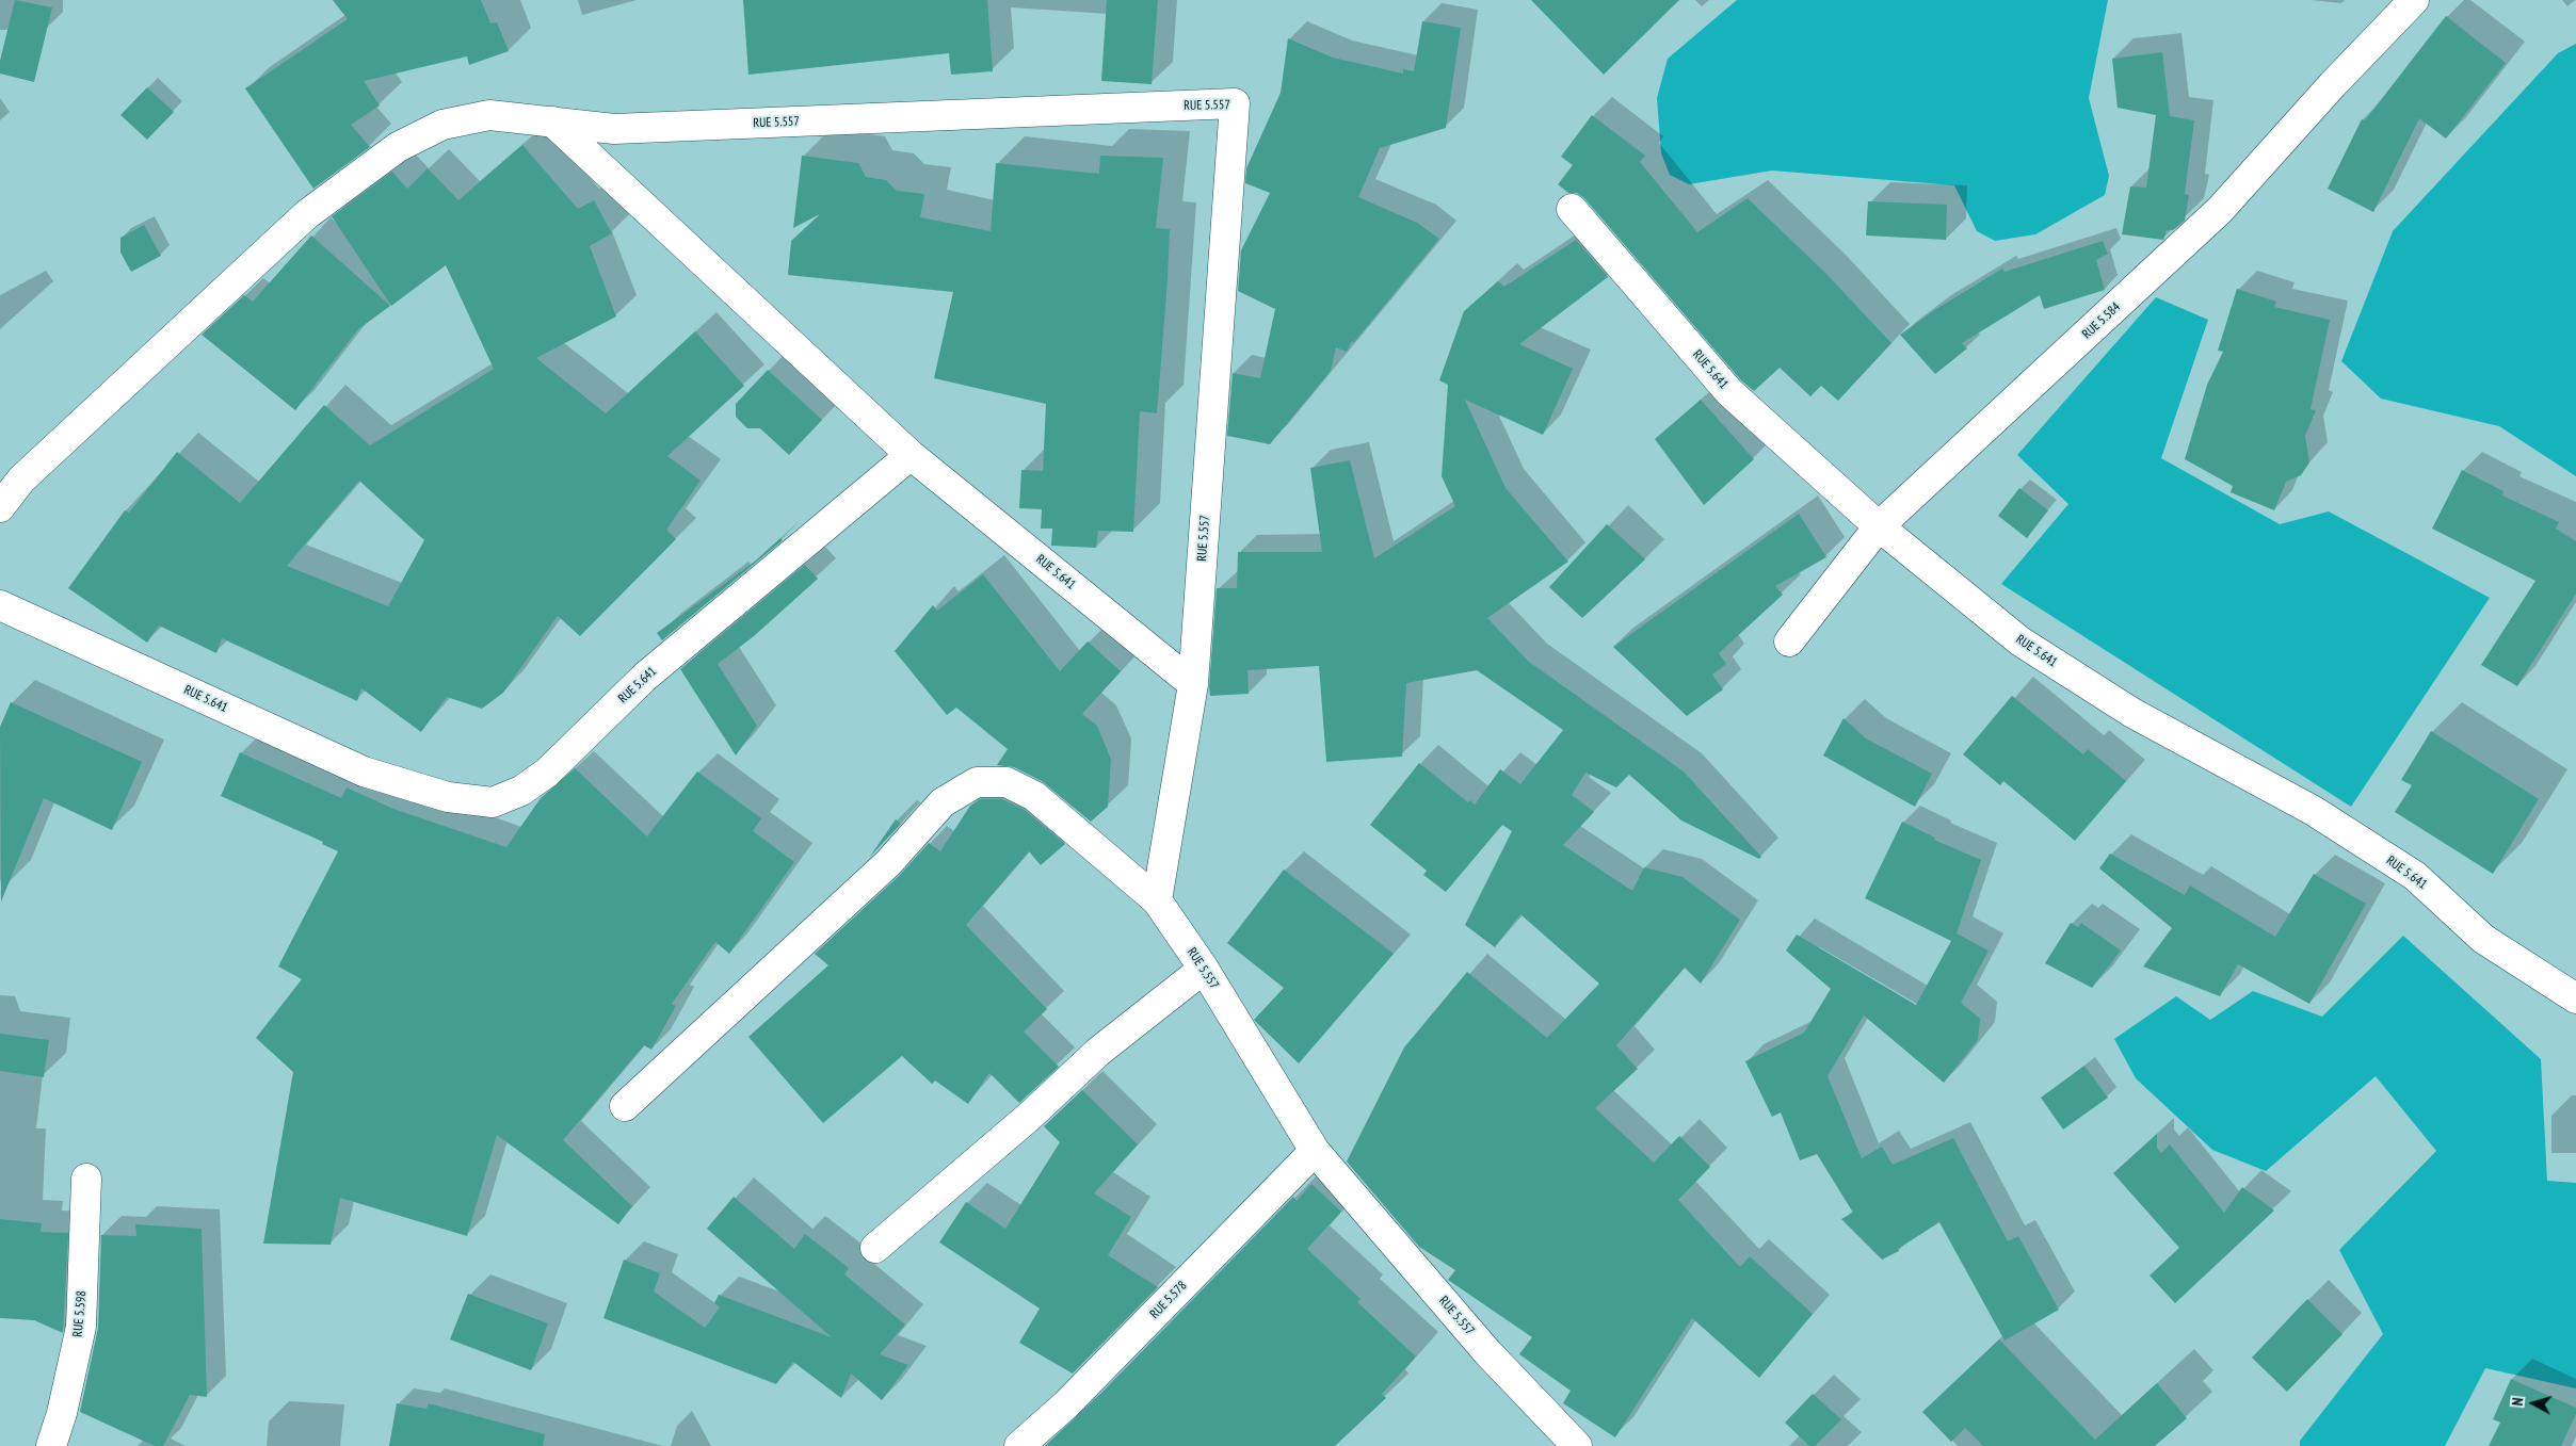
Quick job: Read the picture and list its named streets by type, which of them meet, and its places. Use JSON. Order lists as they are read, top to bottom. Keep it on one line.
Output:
{"streets":{"street":["RUE 5.557","RUE 5.584","RUE 5.641","RUE 5.578","RUE 5.598"]},"crossings":[["RUE 5.557","RUE 5.641"],["RUE 5.557","RUE 5.578"],["RUE 5.584","RUE 5.641"]],"north":"left"}
